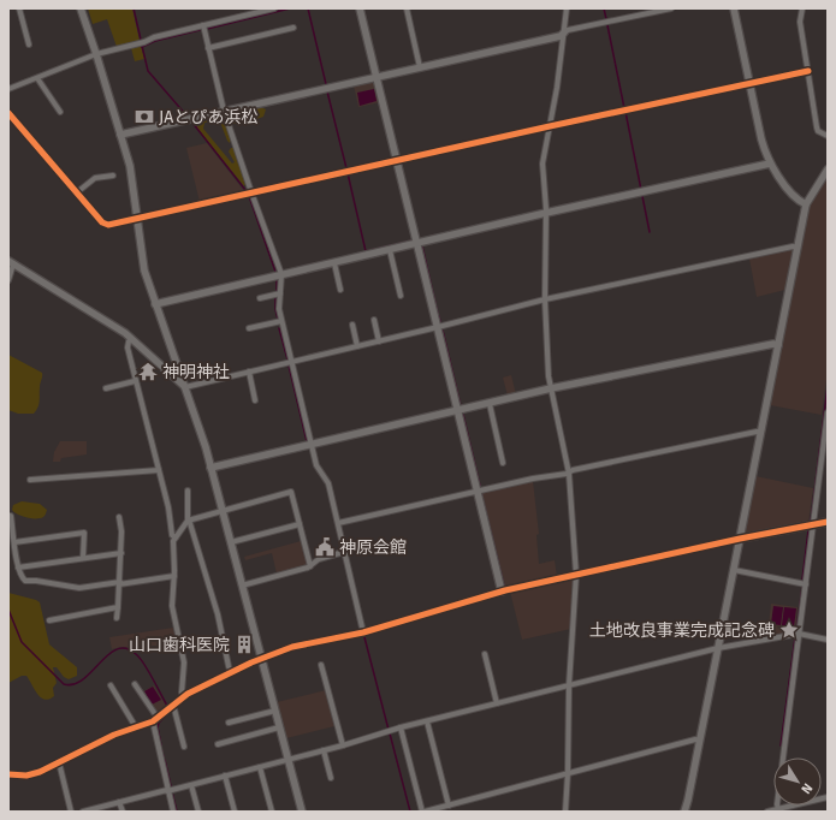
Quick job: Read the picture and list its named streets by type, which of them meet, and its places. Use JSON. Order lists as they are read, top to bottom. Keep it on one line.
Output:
{"places":{"bank":["JAとぴあ浜松"],"temple":["神明神社"],"public building":["神原会館"],"place":["土地改良事業完成記念碑"],"building":["山口歯科医院"]},"north":"bottom right"}
